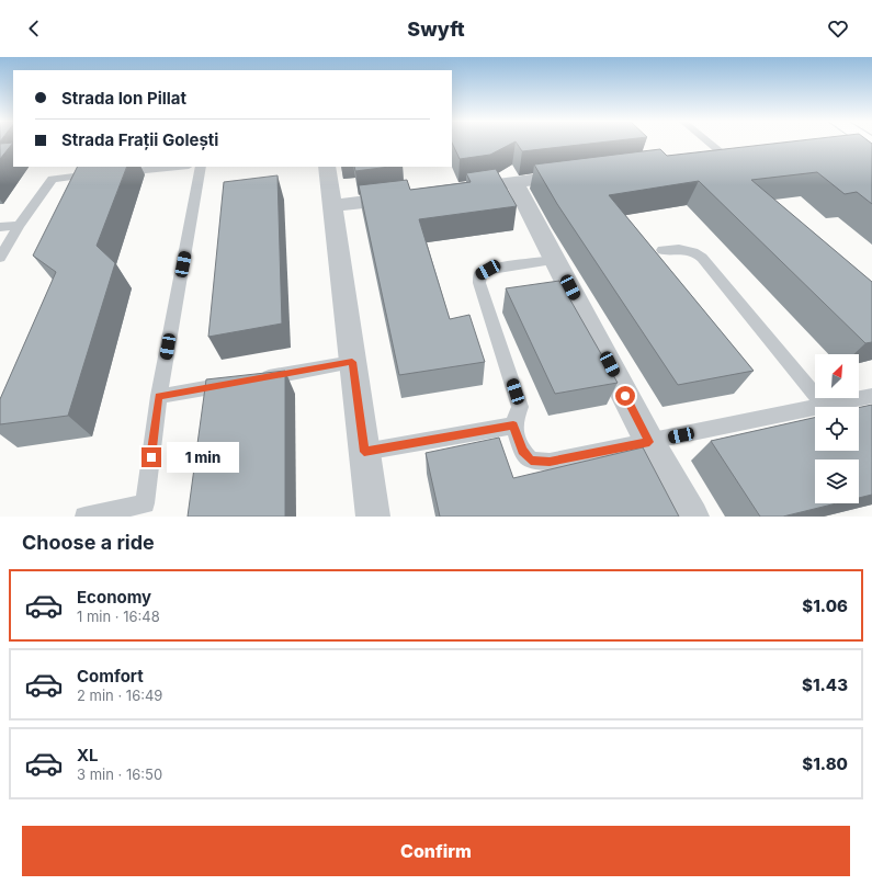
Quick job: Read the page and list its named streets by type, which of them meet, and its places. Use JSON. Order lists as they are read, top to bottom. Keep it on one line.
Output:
{"north":"top right","page":{"header":"Swyft","banner":["Strada Ion Pillat","Strada Frații Golești"],"bubble":"1 min","heading":"Choose a ride","list":[{"name":"Economy","note":"1 min · 16:48","value":"$1.06"},{"name":"Comfort","note":"2 min · 16:49","value":"$1.43"},{"name":"XL","note":"3 min · 16:50","value":"$1.80"}],"buttons":"Confirm"}}
